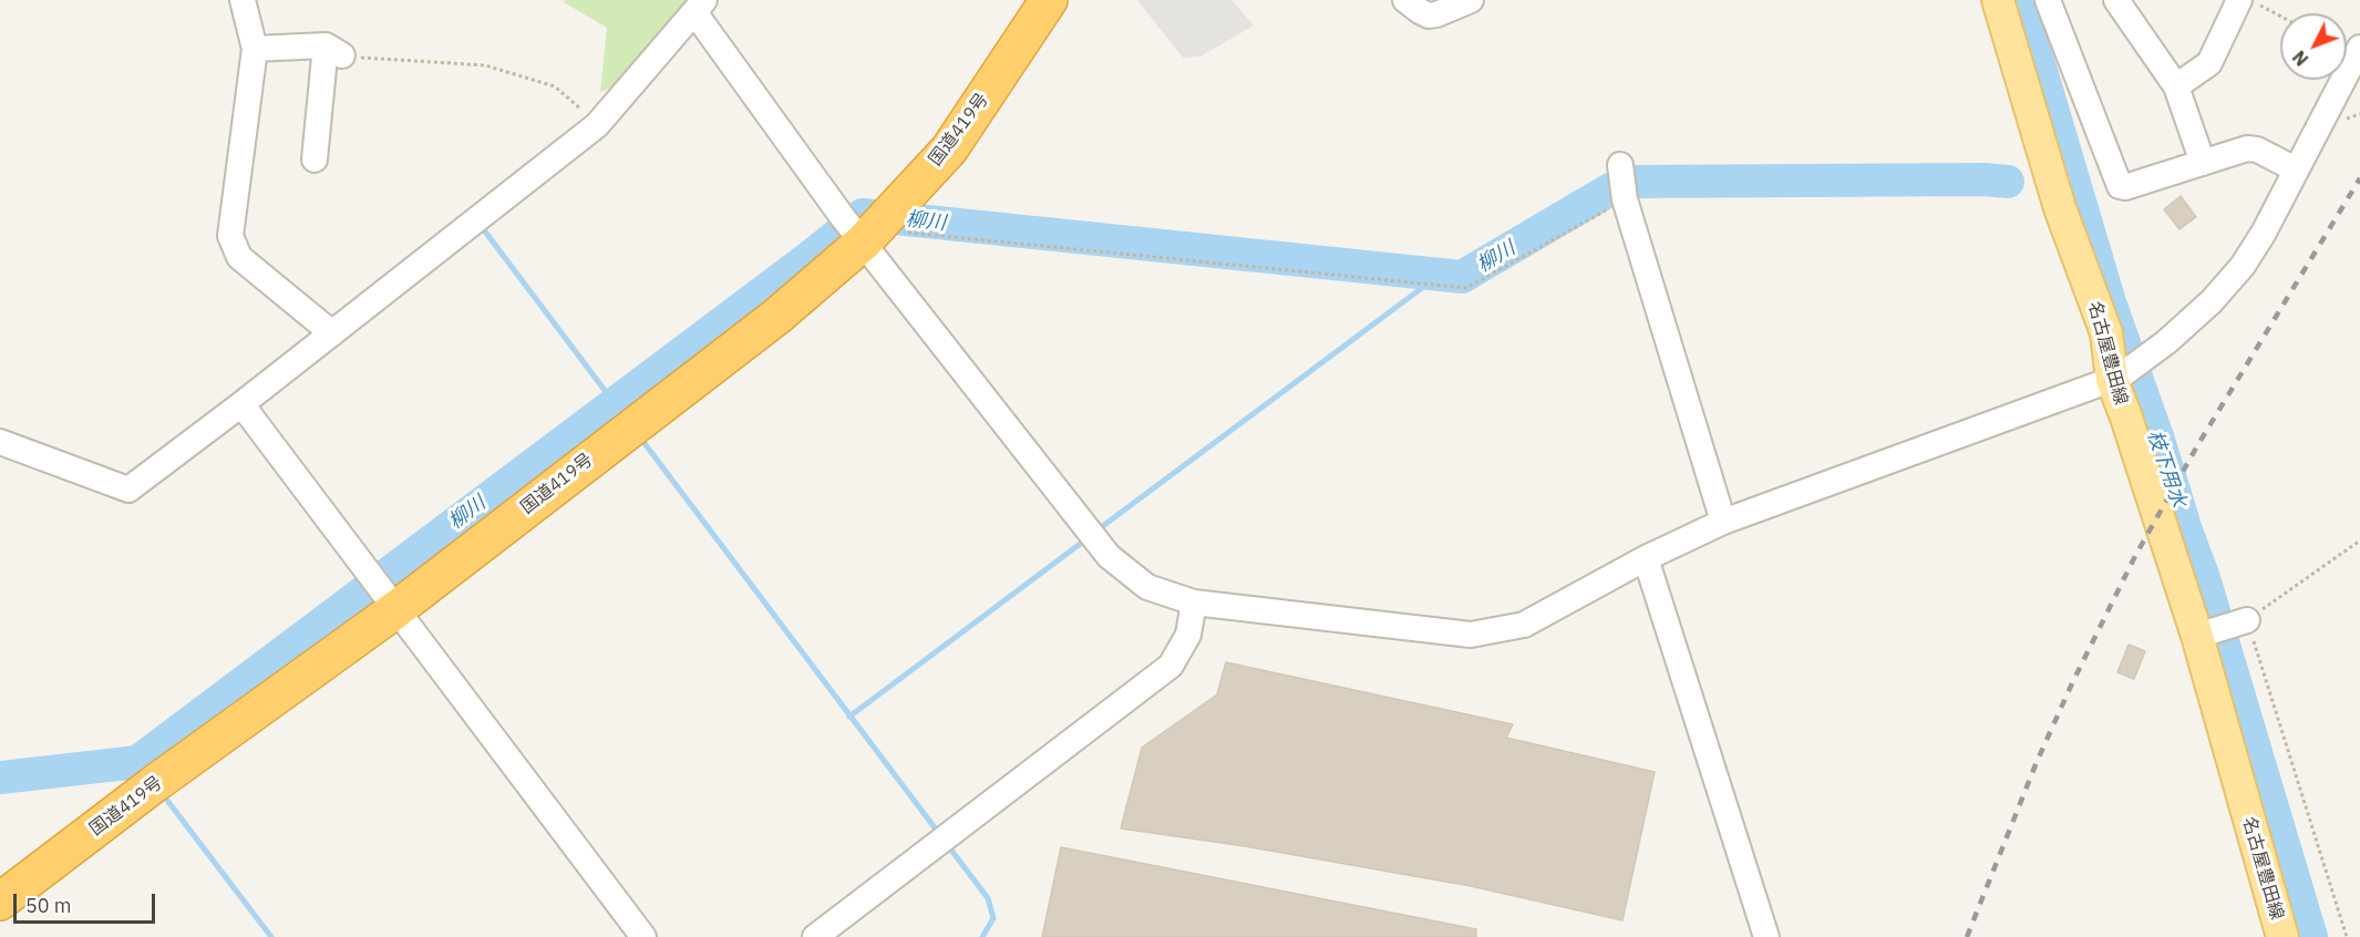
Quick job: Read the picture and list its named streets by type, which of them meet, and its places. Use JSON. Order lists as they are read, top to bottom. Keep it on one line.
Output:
{"streets":{"highway":["国道419号"],"main road":["名古屋豊田線"]},"water":["柳川","枝下用水"],"scale_bar":"50 m","north":"bottom left"}
